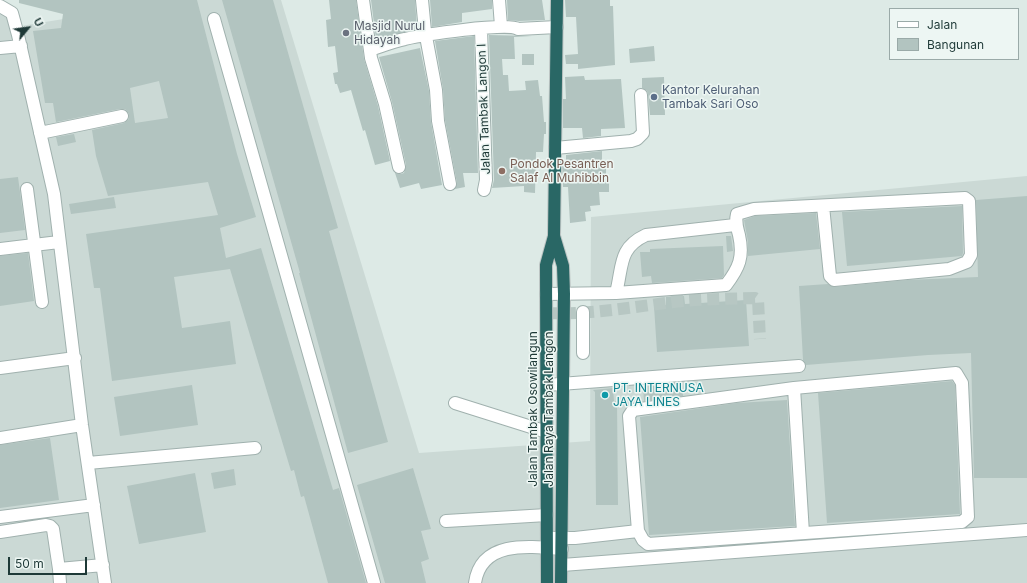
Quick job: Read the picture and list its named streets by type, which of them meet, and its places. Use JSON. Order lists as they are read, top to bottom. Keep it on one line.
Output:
{"streets":{"highway":["Jalan Tambak Osowilangun","Jalan Raya Tambak Langon"],"street":["Jalan Tambak Langon I"]},"crossings":[["Jalan Tambak Osowilangun","Jalan Raya Tambak Langon"]],"places":["Masjid Nurul Hidayah","Kantor Kelurahan Tambak Sari Oso","Pondok Pesantren Salaf Al Muhibbin","PT. INTERNUSA JAYA LINES"],"legend":["Jalan","Bangunan"],"scale_bar":"50 m","north":"top right"}
